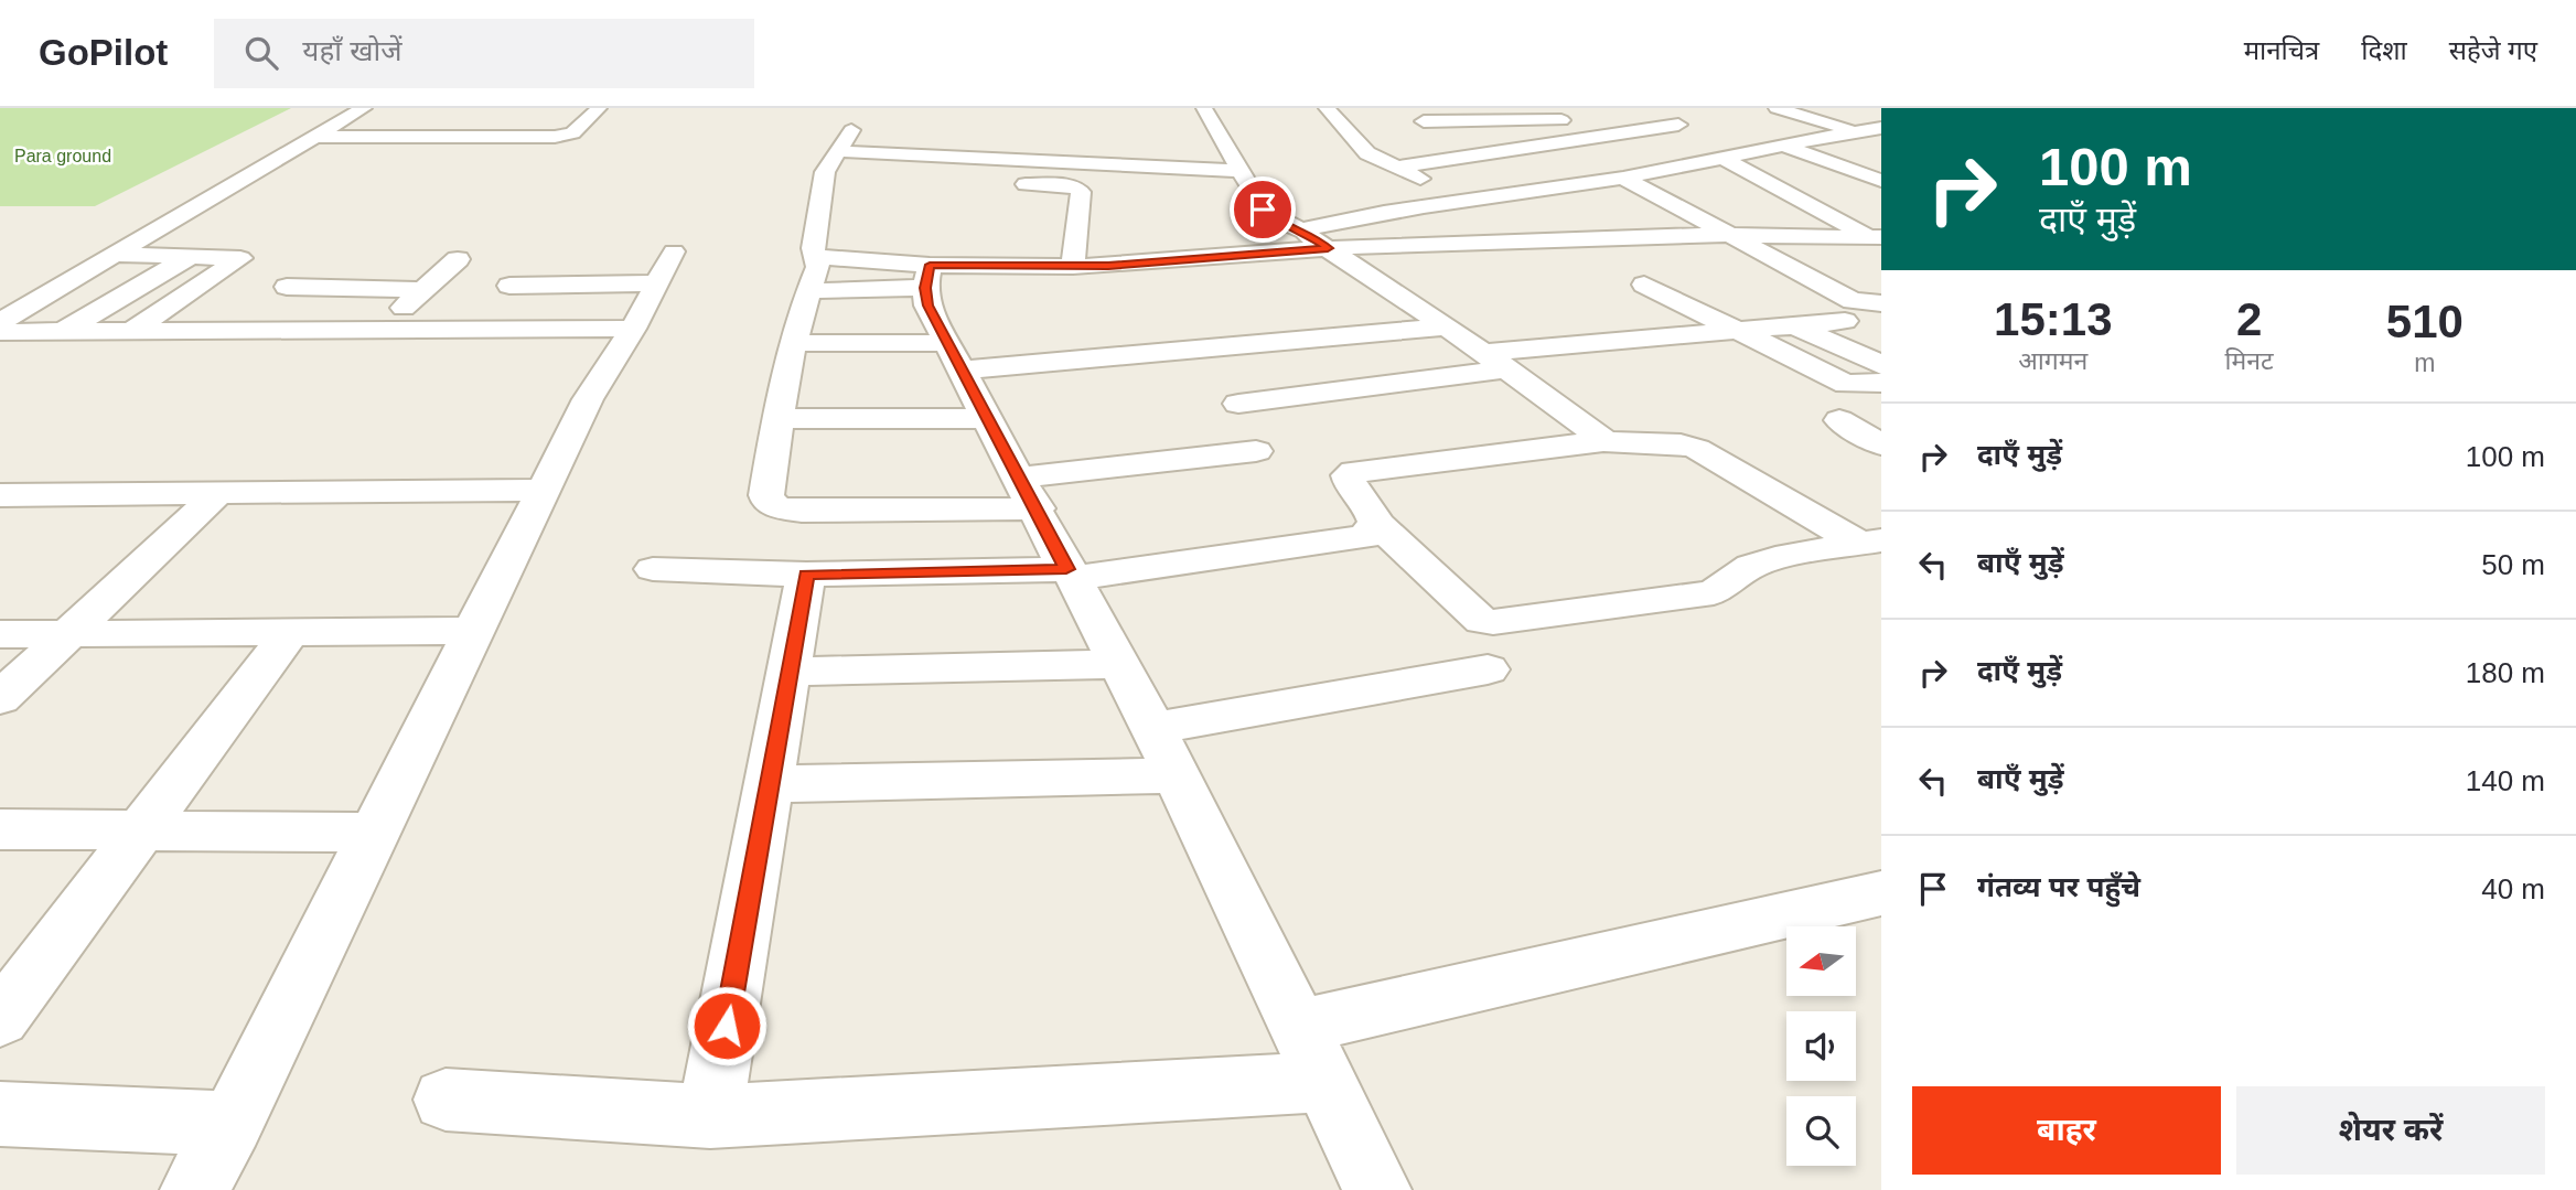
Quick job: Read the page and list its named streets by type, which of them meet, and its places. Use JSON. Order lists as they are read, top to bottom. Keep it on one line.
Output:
{"parks":["Para ground"],"north":"left","page":{"header":"GoPilot","search":"यहाँ खोजें","nav":["मानचित्र","दिशा","सहेजे गए"],"turn":["100 m","दाएँ मुड़ें"],"eta":["15:13","आगमन","2","मिनट","510","m"],"list":[{"name":"दाएँ मुड़ें","value":"100 m"},{"name":"बाएँ मुड़ें","value":"50 m"},{"name":"दाएँ मुड़ें","value":"180 m"},{"name":"बाएँ मुड़ें","value":"140 m"},{"name":"गंतव्य पर पहुँचे","value":"40 m"}],"buttons":["बाहर","शेयर करें"]}}
